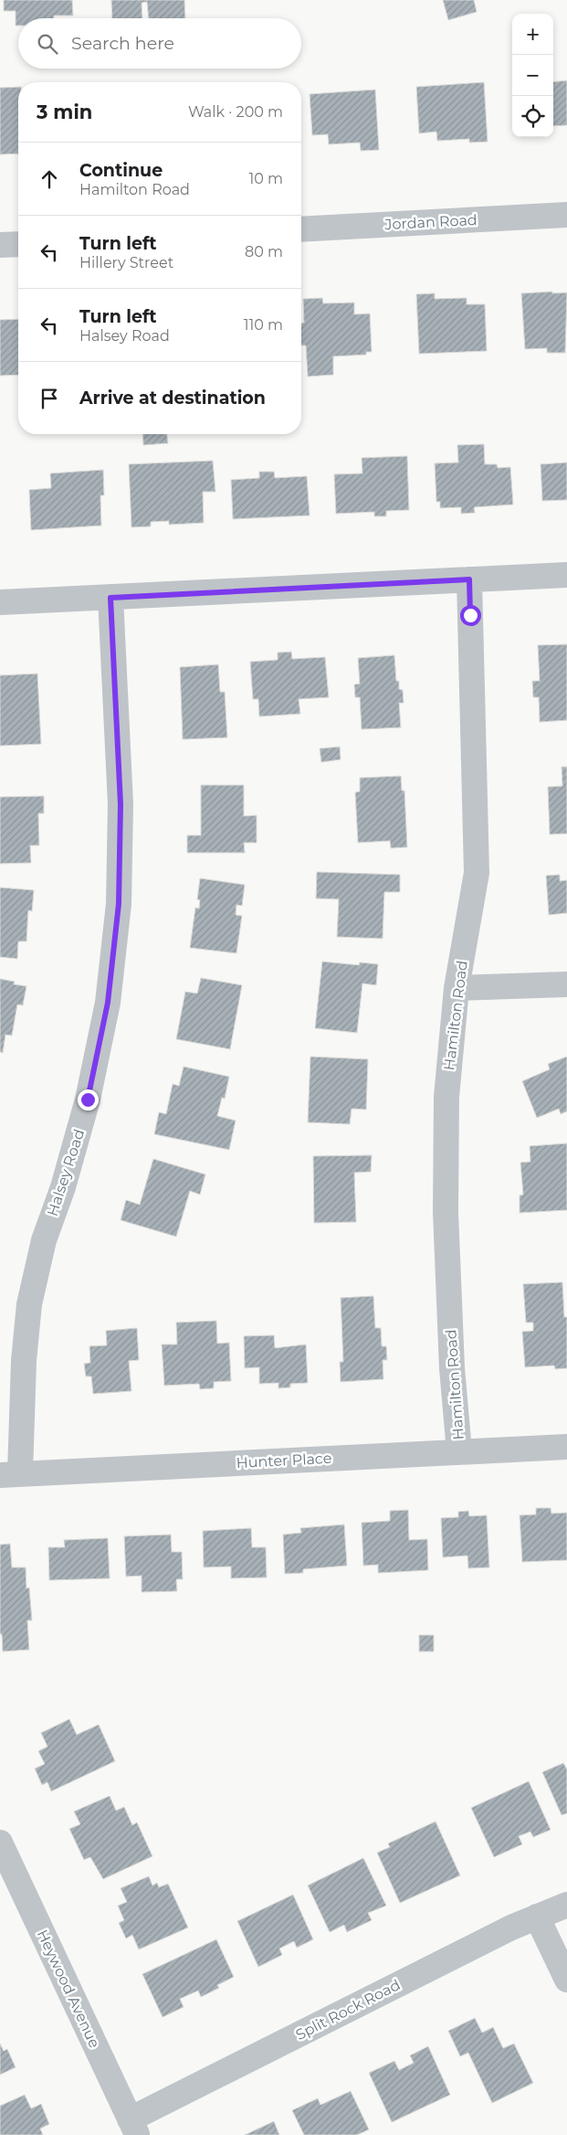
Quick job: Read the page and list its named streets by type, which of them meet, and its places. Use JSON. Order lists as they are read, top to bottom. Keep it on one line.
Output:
{"streets":{"street":["Jordan Road","Hamilton Road","Halsey Road","Hunter Place","Heywood Avenue","Split Rock Road"]},"crossings":[["Hamilton Road","Hunter Place"],["Halsey Road","Hunter Place"],["Heywood Avenue","Split Rock Road"]],"page":{"map_buttons":["+","−"],"search":"Search here","heading":["3 min","Walk · 200 m"],"list":[["Continue","Hamilton Road","10 m"],["Turn left","Hillery Street","80 m"],["Turn left","Halsey Road","110 m"],"Arrive at destination"]}}
